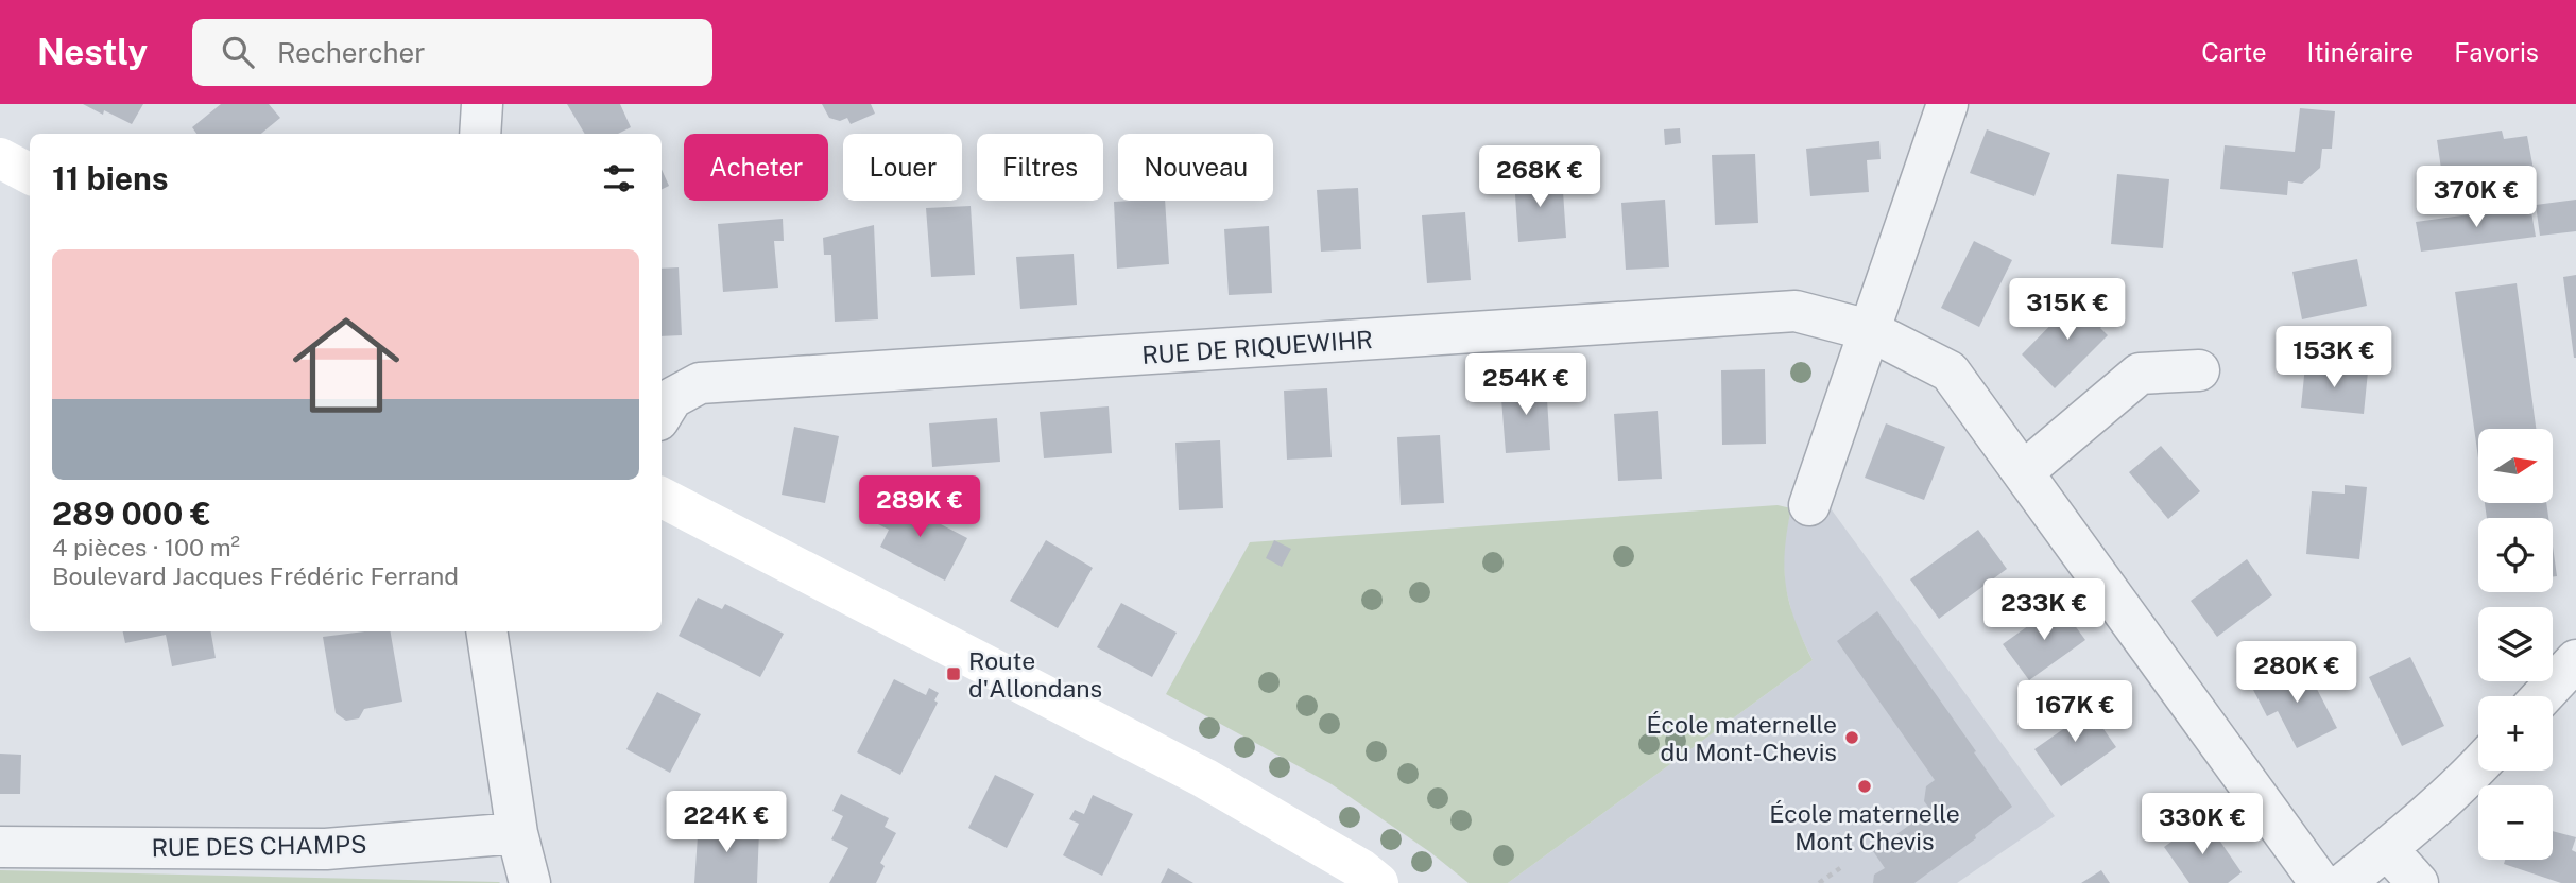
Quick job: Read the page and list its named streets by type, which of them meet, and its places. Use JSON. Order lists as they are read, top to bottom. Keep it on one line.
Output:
{"streets":{"street":["RUE DE RIQUEWIHR","RUE DES CHAMPS"]},"places":{"transit":["Route d'Allondans"],"other":["École maternelle du Mont-Chevis","École maternelle Mont Chevis"]},"north":"right","page":{"header":"Nestly","search":"Rechercher","nav":["Carte","Itinéraire","Favoris"],"chip":["Acheter","Louer","Filtres","Nouveau"],"heading":"11 biens","price":["268K €","370K €","315K €","153K €","254K €","289K €","233K €","280K €","167K €","224K €","330K €"],"list":[{"name":"289 000 €","note":"4 pièces · 100 m² · Boulevard Jacques Frédéric Ferrand"}],"map_buttons":["+","−"]}}
